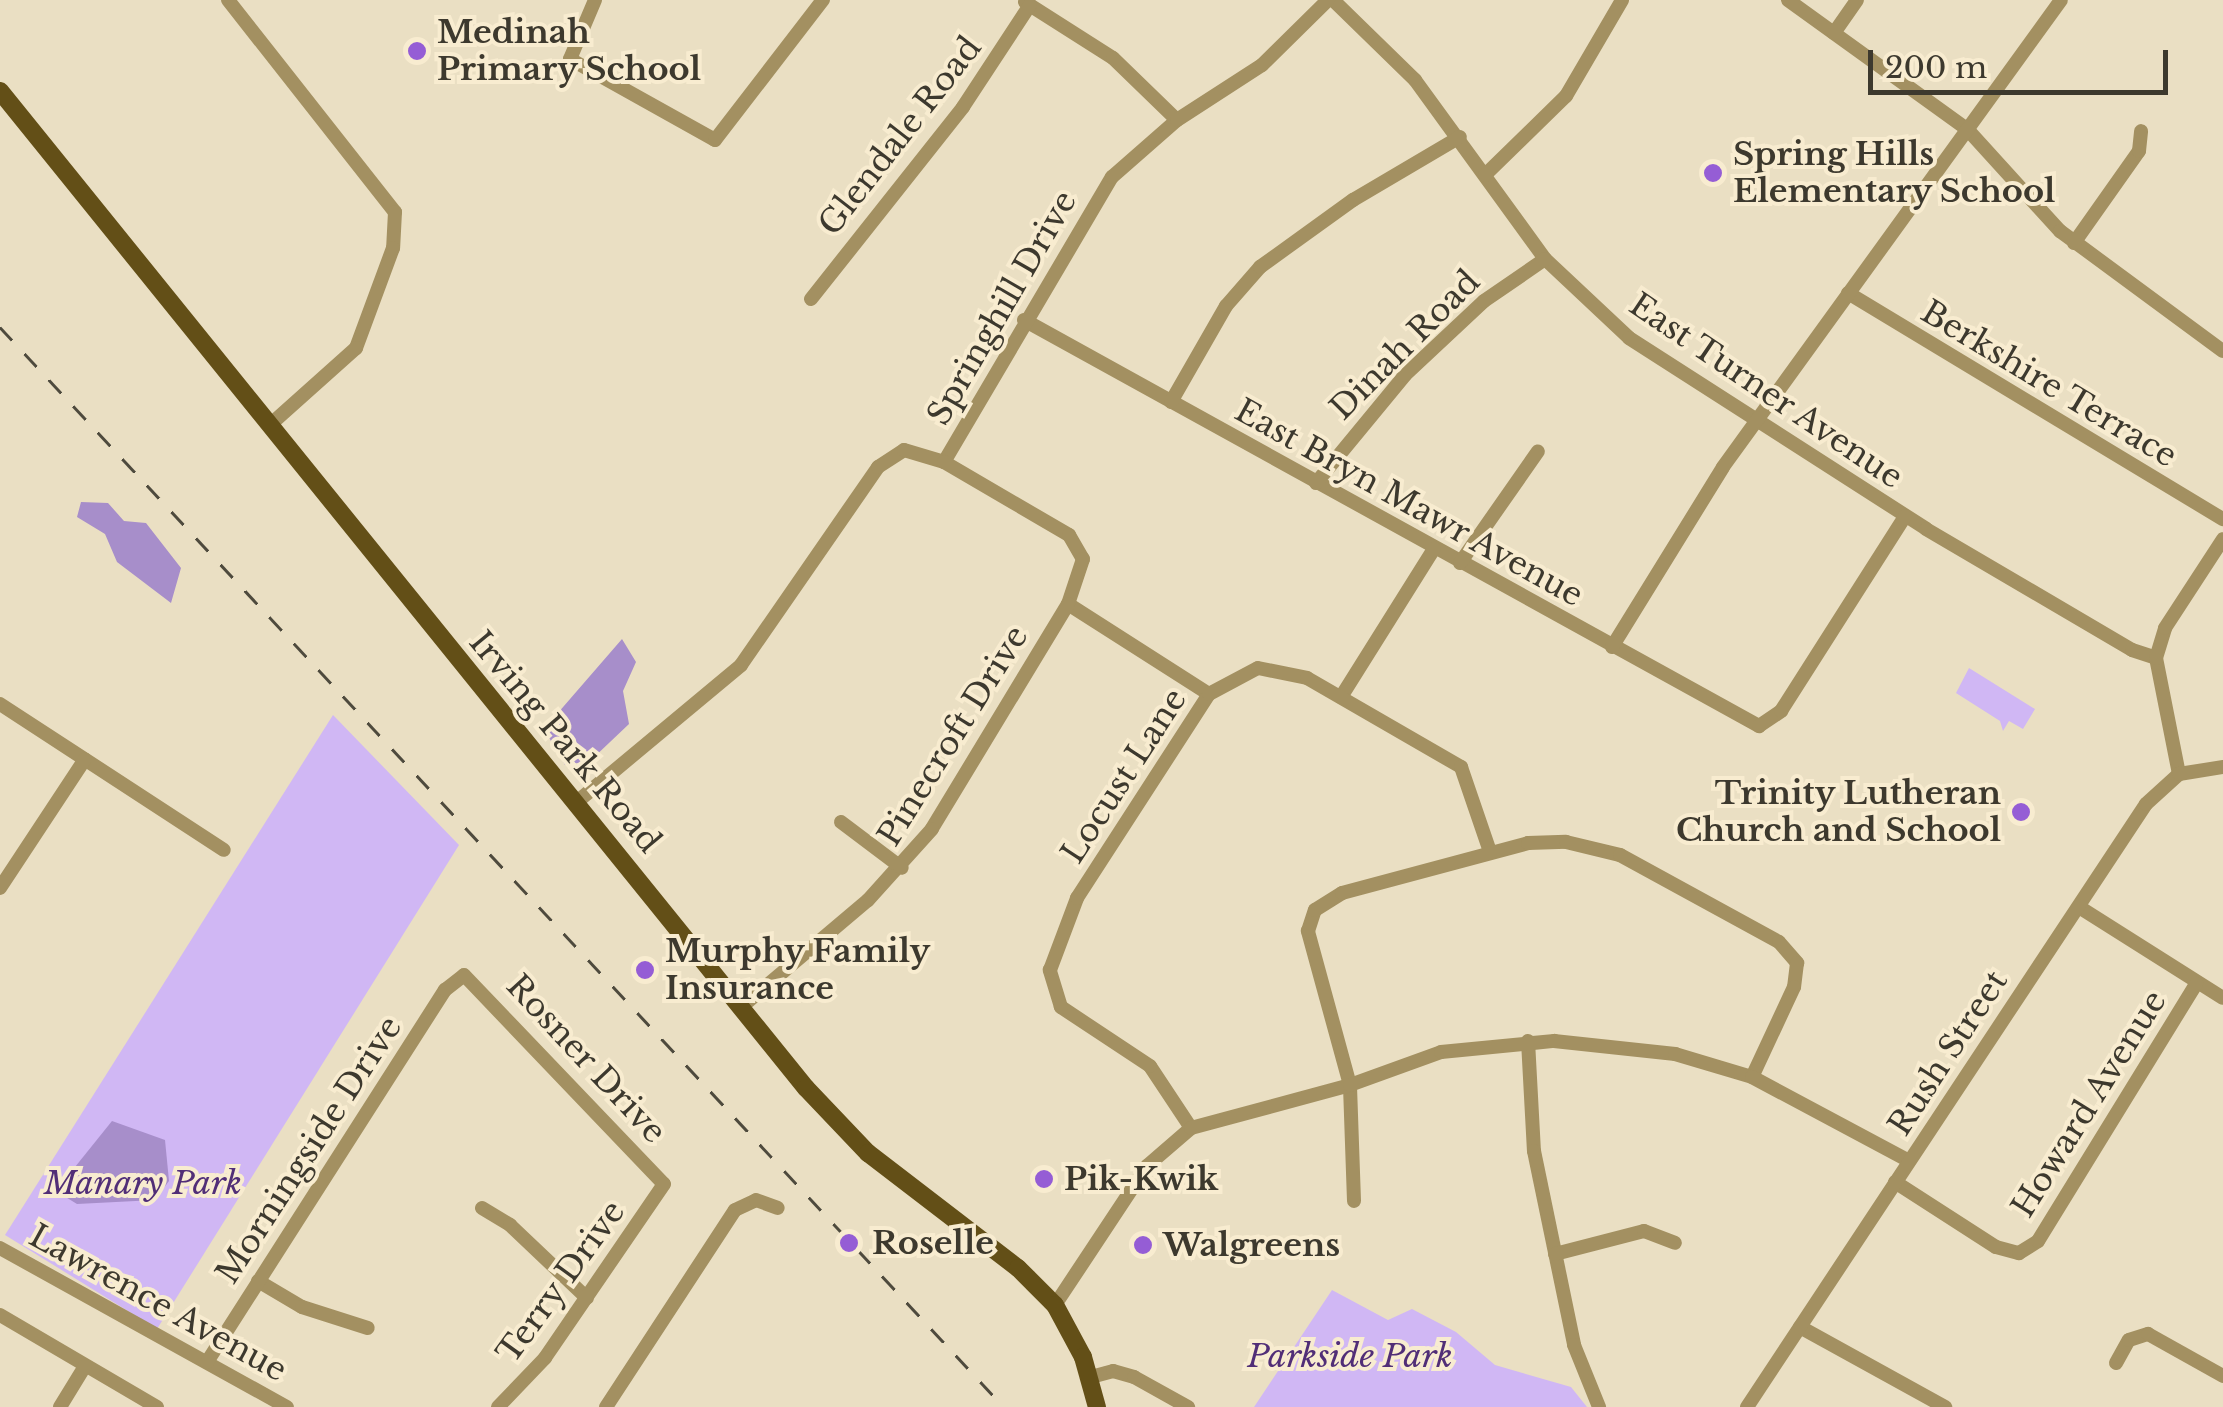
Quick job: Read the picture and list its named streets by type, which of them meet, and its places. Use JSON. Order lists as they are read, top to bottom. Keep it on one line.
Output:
{"streets":{"main road":["Irving Park Road"],"street":["Glendale Road","Springhill Drive","Dinah Road","Berkshire Terrace","East Turner Avenue","East Bryn Mawr Avenue","Pinecroft Drive","Locust Lane","Rush Street","Rosner Drive","Howard Avenue","Morningside Drive","Terry Drive","Lawrence Avenue"]},"crossings":[["Springhill Drive","East Turner Avenue"],["Springhill Drive","East Bryn Mawr Avenue"],["Springhill Drive","Pinecroft Drive"],["Springhill Drive","Irving Park Road"],["Dinah Road","East Turner Avenue"],["Dinah Road","East Bryn Mawr Avenue"],["East Turner Avenue","East Bryn Mawr Avenue"],["Pinecroft Drive","Irving Park Road"],["Rush Street","Howard Avenue"],["Rosner Drive","Morningside Drive"],["Rosner Drive","Terry Drive"],["Morningside Drive","Lawrence Avenue"]],"parks":["Manary Park","Parkside Park"],"places":["Medinah Primary School","Spring Hills Elementary School","Trinity Lutheran Church and School","Murphy Family Insurance","Pik-Kwik","Roselle","Walgreens"],"scale_bar":"200 m"}
